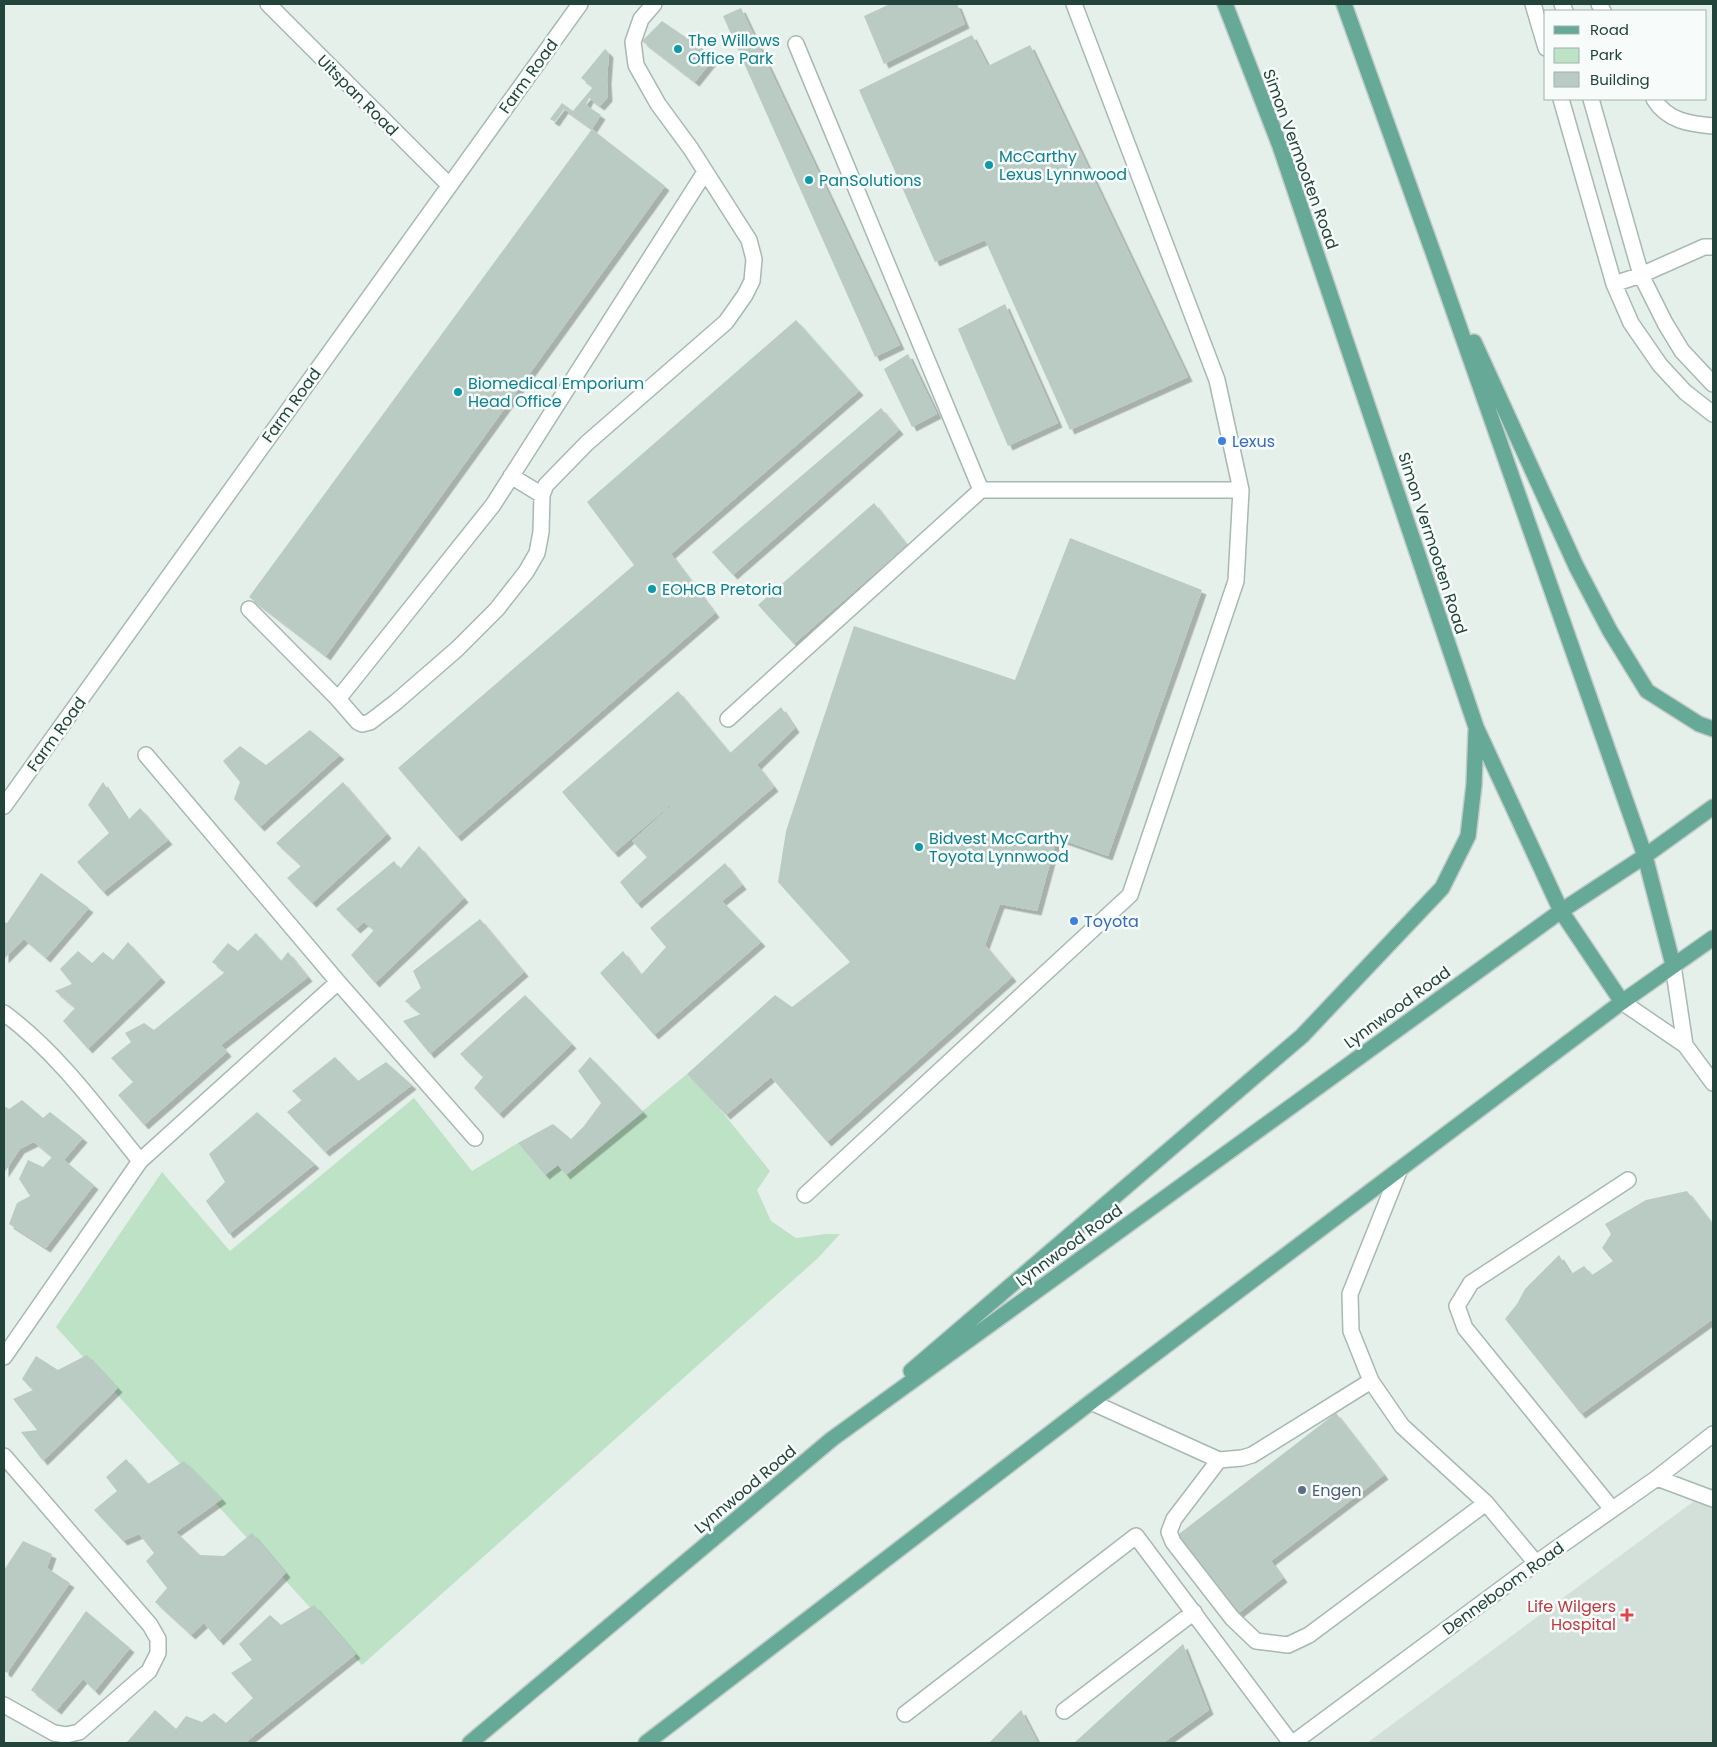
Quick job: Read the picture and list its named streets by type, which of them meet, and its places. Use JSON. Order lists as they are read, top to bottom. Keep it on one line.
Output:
{"streets":{"main road":["Simon Vermooten Road","Lynnwood Road"],"street":["Farm Road","Uitspan Road","Denneboom Road"]},"crossings":[["Farm Road","Uitspan Road"],["Simon Vermooten Road","Lynnwood Road"]],"places":{"other":["The Willows Office Park","McCarthy Lexus Lynnwood","PanSolutions","Biomedical Emporium Head Office","Lexus","EOHCB Pretoria","Bidvest McCarthy Toyota Lynnwood","Toyota","Engen"],"health":["Life Wilgers Hospital"]},"legend":["Road","Park","Building"]}
